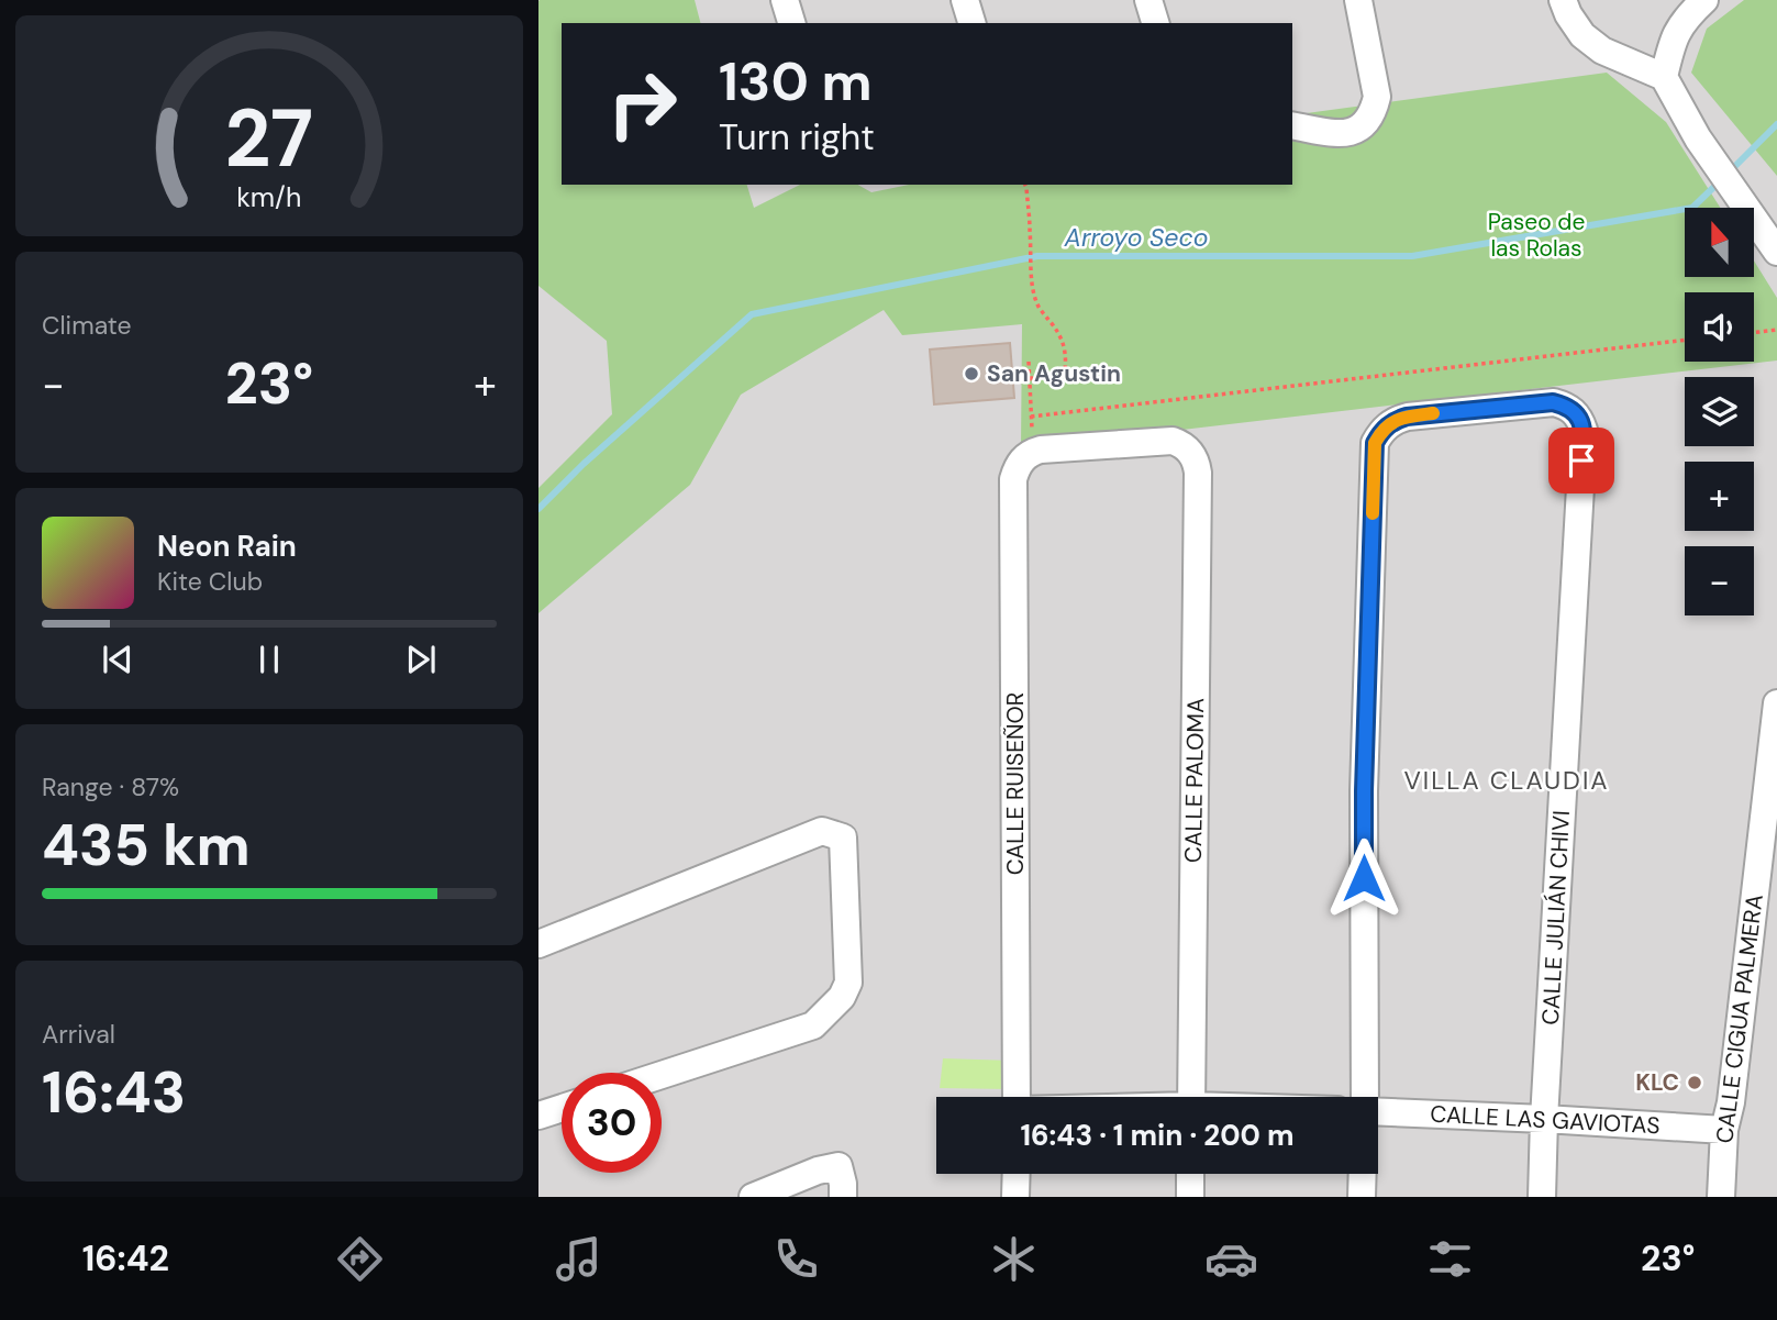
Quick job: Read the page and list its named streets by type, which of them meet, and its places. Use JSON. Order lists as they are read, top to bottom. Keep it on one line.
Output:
{"streets":{"street":["CALLE PALOMA","CALLE RUISEÑOR","CALLE JULIÁN CHIVI","CALLE CIGUA PALMERA","CALLE LAS GAVIOTAS"]},"crossings":[["CALLE PALOMA","CALLE RUISEÑOR"],["CALLE JULIÁN CHIVI","CALLE LAS GAVIOTAS"],["CALLE CIGUA PALMERA","CALLE LAS GAVIOTAS"]],"districts":["VILLA CLAUDIA"],"water":["Arroyo Seco"],"parks":["Paseo de las Rolas"],"places":["San Agustin","KLC"],"north":"top","page":{"turn":["130 m","Turn right"],"map_buttons":["+","−"],"tile":["Climate",["Range · 87%","435 km"],["Arrival","16:43"]],"heat":["−","23°","+"],"song":["Neon Rain","Kite Club"],"limit":"30","trip":"16:43 · 1 min · 200 m","tabs":["16:42","23°"],"gauge":["27","km/h"]}}
